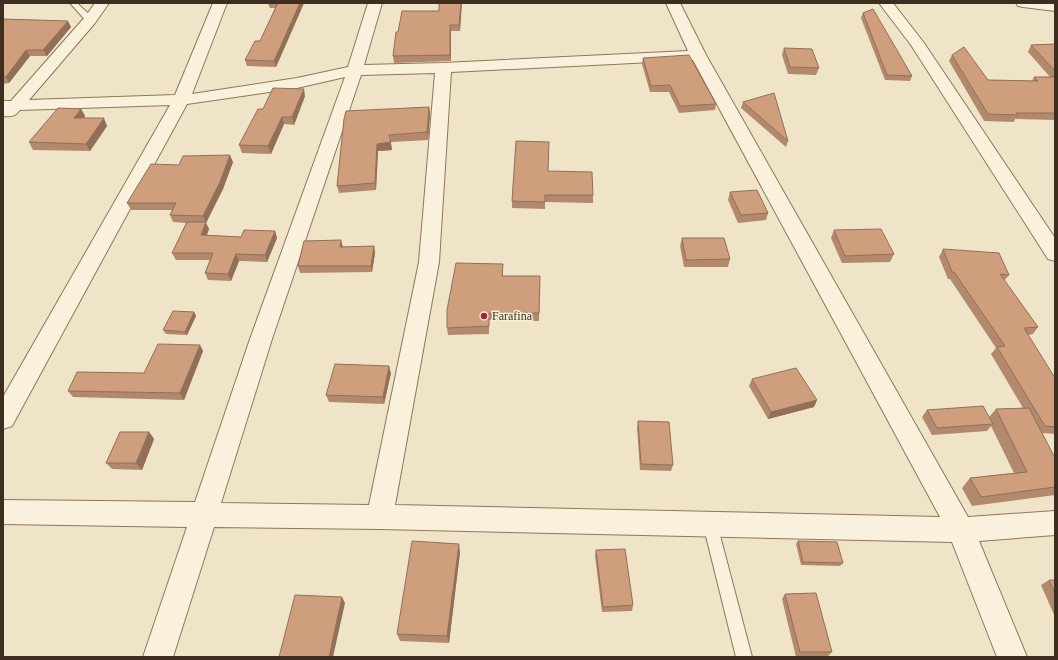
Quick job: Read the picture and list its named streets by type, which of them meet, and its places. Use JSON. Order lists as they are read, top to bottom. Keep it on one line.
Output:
{"places":["Farafina"]}
